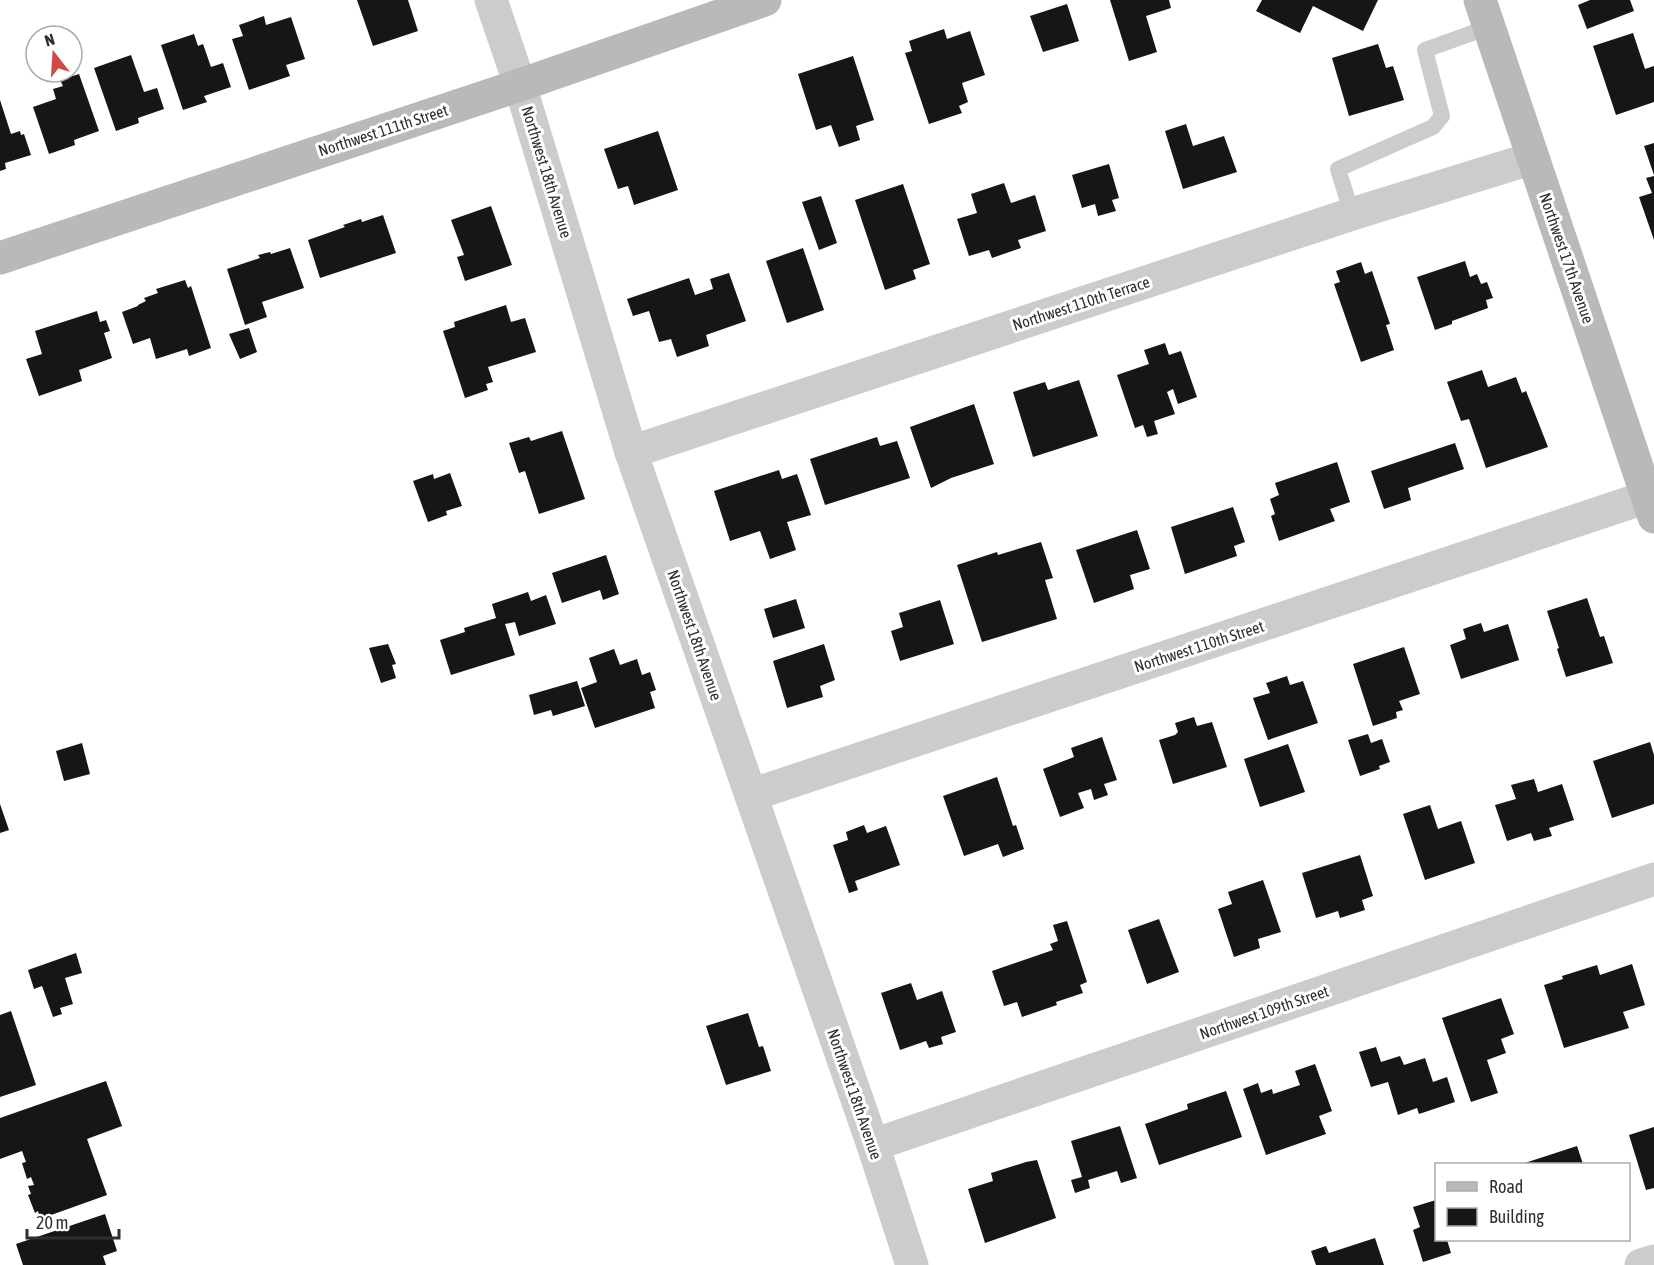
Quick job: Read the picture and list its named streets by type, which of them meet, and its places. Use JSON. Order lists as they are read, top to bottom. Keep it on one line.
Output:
{"streets":{"street":["Northwest 111th Street","Northwest 18th Avenue","Northwest 17th Avenue","Northwest 110th Terrace","Northwest 110th Street","Northwest 109th Street"]},"crossings":[["Northwest 111th Street","Northwest 18th Avenue"],["Northwest 18th Avenue","Northwest 110th Terrace"],["Northwest 18th Avenue","Northwest 110th Street"],["Northwest 18th Avenue","Northwest 109th Street"],["Northwest 17th Avenue","Northwest 110th Terrace"],["Northwest 17th Avenue","Northwest 110th Street"]],"legend":["Road","Building"],"scale_bar":"20 m","north":"top"}
